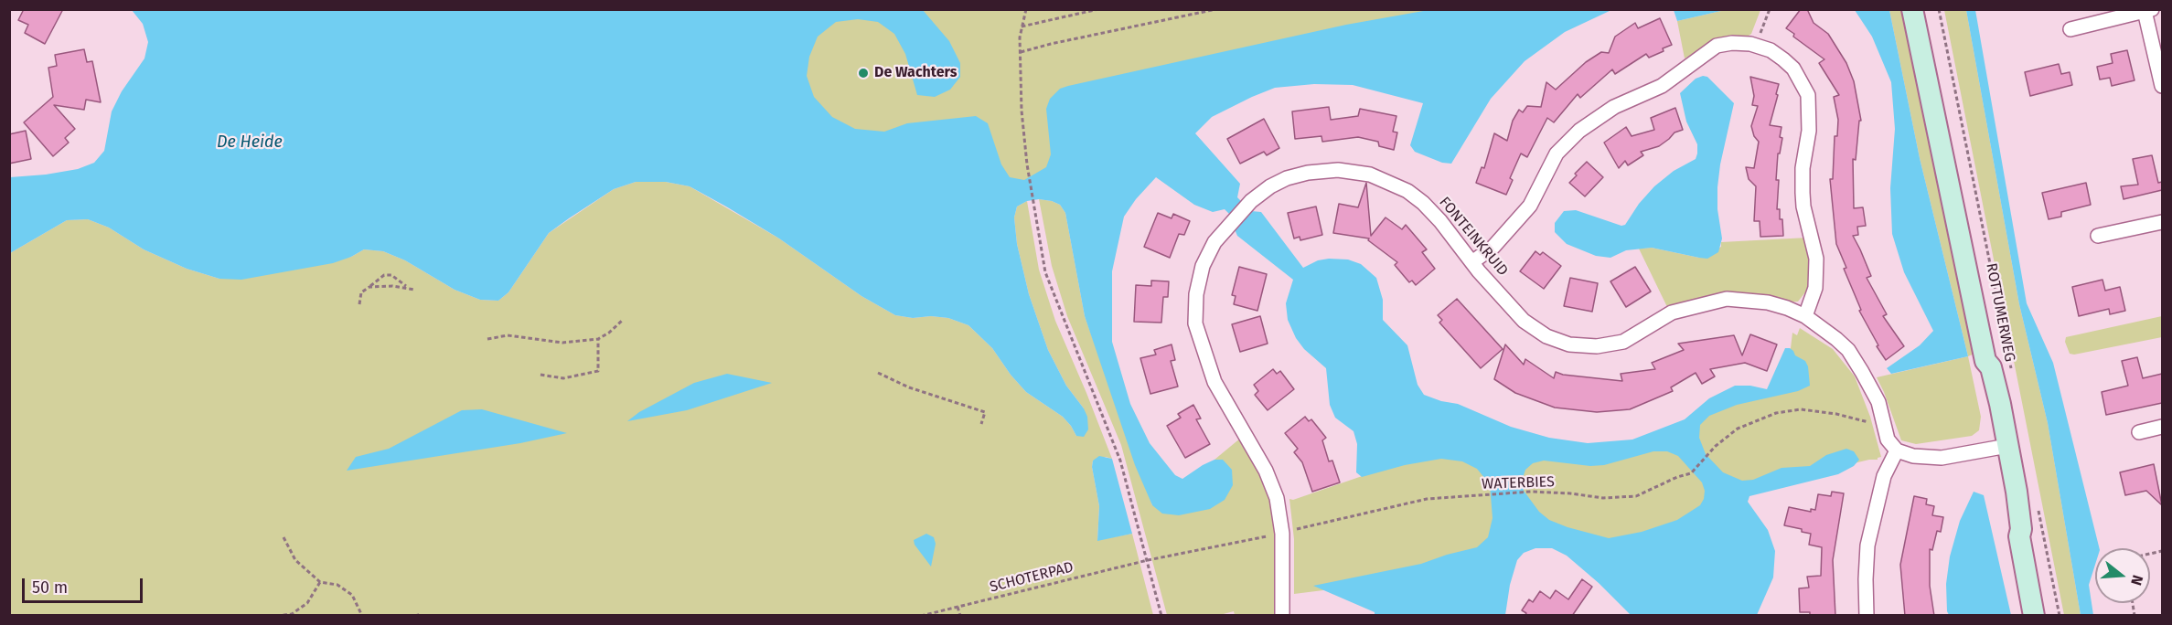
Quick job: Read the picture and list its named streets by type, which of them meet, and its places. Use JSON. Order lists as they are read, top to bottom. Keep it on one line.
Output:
{"streets":{"main road":["ROTTUMERWEG"],"street":["FONTEINKRUID"],"path":["WATERBIES","SCHOTERPAD"]},"crossings":[["FONTEINKRUID","WATERBIES"],["WATERBIES","SCHOTERPAD"]],"water":["De Heide"],"places":["De Wachters"],"scale_bar":"50 m","north":"right"}
